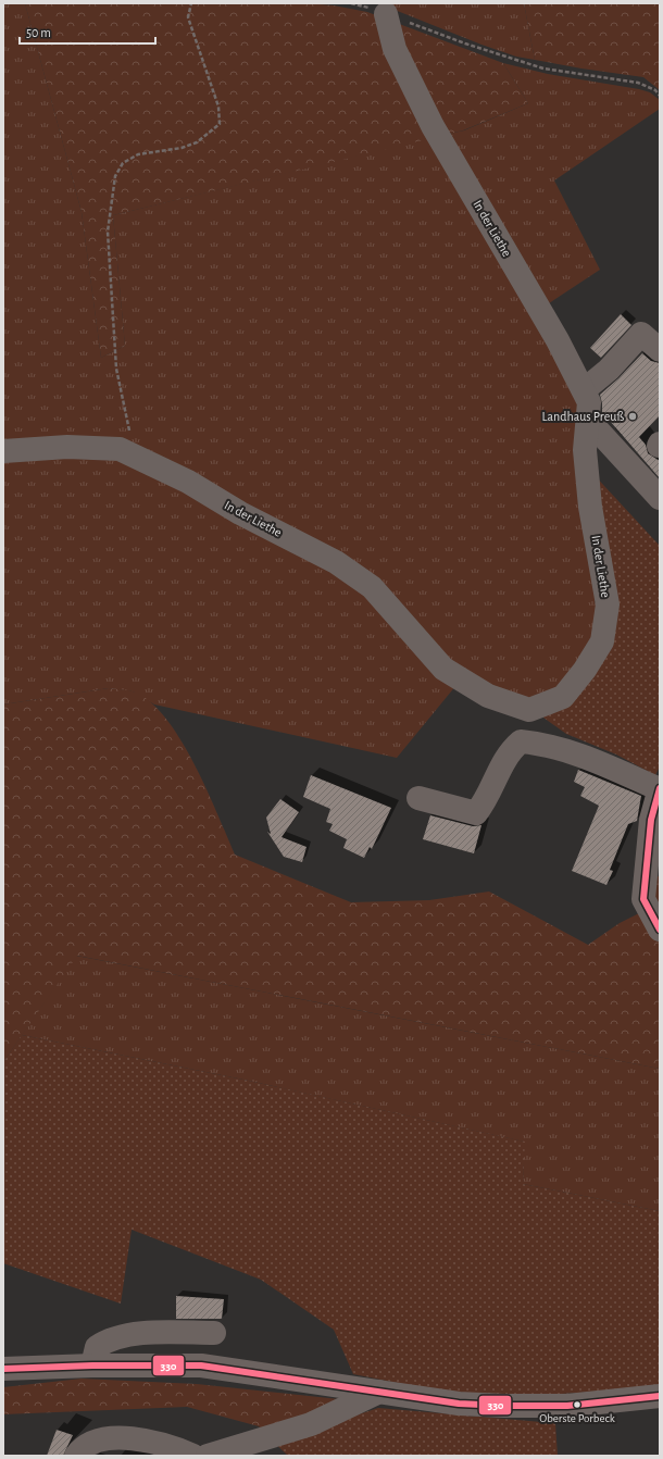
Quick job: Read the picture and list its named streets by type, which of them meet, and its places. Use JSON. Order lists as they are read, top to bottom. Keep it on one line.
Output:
{"streets":{"street":["In der Liethe"]},"places":["Landhaus Preuß","Oberste Porbeck"],"lines":["transit line 330"],"scale_bar":"50 m"}
